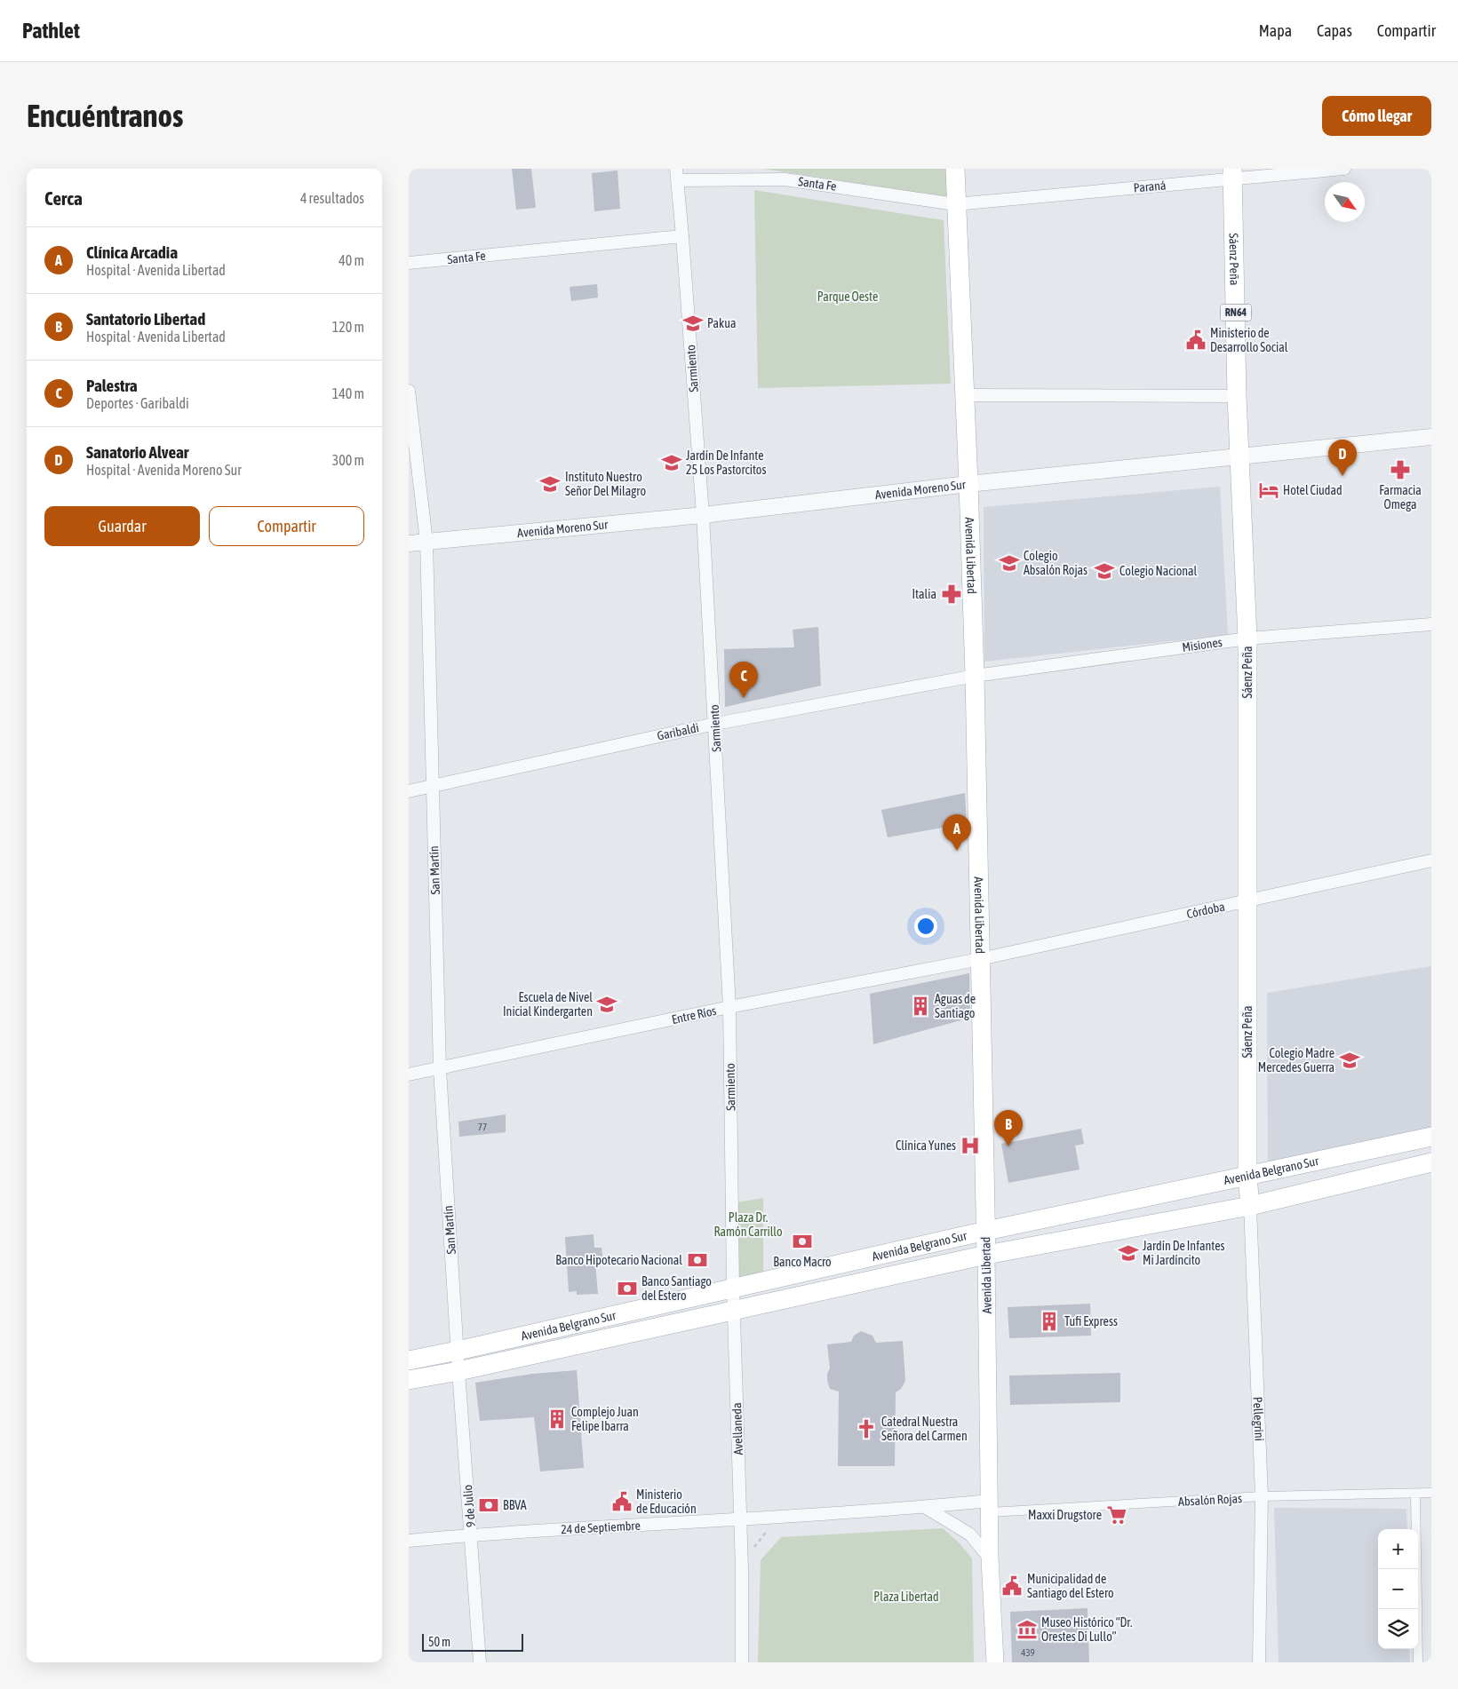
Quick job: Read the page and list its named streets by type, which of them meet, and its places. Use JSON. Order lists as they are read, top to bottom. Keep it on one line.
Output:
{"streets":{"main road":["Sáenz Peña","RN64","Avenida Libertad","Avenida Belgrano Sur","Pellegrini"],"street":["Santa Fe","Paraná","Sarmiento","Avenida Moreno Sur","Misiones","Garibaldi","San Martín","Córdoba","Entre Ríos","Avellaneda","Absalón Rojas","9 de Julio","24 de Septiembre"]},"crossings":[["Santa Fe","Paraná"],["Santa Fe","Sarmiento"],["Santa Fe","Avenida Libertad"],["Paraná","Sáenz Peña"],["Paraná","Avenida Libertad"],["Sáenz Peña","Avenida Moreno Sur"],["Sáenz Peña","Misiones"],["Sáenz Peña","Córdoba"],["Sáenz Peña","Avenida Belgrano Sur"],["Sáenz Peña","Pellegrini"],["Sarmiento","Avenida Moreno Sur"],["Sarmiento","Garibaldi"],["Sarmiento","Entre Ríos"],["Sarmiento","Avenida Belgrano Sur"],["Sarmiento","Avellaneda"],["Avenida Moreno Sur","Avenida Libertad"],["Avenida Moreno Sur","San Martín"],["Avenida Libertad","Misiones"],["Avenida Libertad","Garibaldi"],["Avenida Libertad","Córdoba"],["Avenida Libertad","Entre Ríos"],["Avenida Libertad","Avenida Belgrano Sur"],["Avenida Libertad","Absalón Rojas"],["Avenida Libertad","24 de Septiembre"],["Misiones","Garibaldi"],["Garibaldi","San Martín"],["San Martín","Entre Ríos"],["San Martín","Avenida Belgrano Sur"],["San Martín","9 de Julio"],["Córdoba","Entre Ríos"],["Avenida Belgrano Sur","Pellegrini"],["Avenida Belgrano Sur","Avellaneda"],["Avenida Belgrano Sur","9 de Julio"],["Pellegrini","Absalón Rojas"],["Avellaneda","24 de Septiembre"],["Absalón Rojas","24 de Septiembre"],["9 de Julio","24 de Septiembre"]],"parks":["Parque Oeste","Plaza Dr. Ramón Carrillo","Plaza Libertad"],"places":{"school or university":["Pakua","Jardín De Infante 25 Los Pastorcitos","Instituto Nuestro Señor Del Milagro","Colegio Absalón Rojas","Colegio Nacional","Escuela de Nivel Inicial Kindergarten","Colegio Madre Mercedes Guerra","Jardín De Infantes Mi Jardíncito"],"public building":["Ministerio de Desarrollo Social","Ministerio de Educación","Municipalidad de Santiago del Estero"],"pharmacy":["Farmacia Omega","Italia"],"hotel":["Hotel Ciudad"],"building":["Aguas de Santiago","Tufi Express","Complejo Juan Felipe Ibarra"],"hospital":["Clínica Yunes"],"bank":["Banco Macro","Banco Hipotecario Nacional","Banco Santiago del Estero","BBVA"],"church":["Catedral Nuestra Señora del Carmen"],"supermarket":["Maxxi Drugstore"],"museum":["Museo Histórico “Dr. Orestes Di Lullo”"]},"house_numbers":["77","439"],"scale_bar":"50 m","north":"bottom right","page":{"header":"Pathlet","nav":["Mapa","Capas","Compartir"],"buttons":["Cómo llegar",["Guardar","Compartir"]],"title":"Encuéntranos","heading":["Cerca","4 resultados"],"list":[{"mark":"A","name":"Clínica Arcadia","note":"Hospital · Avenida Libertad","value":"40 m"},{"mark":"B","name":"Santatorio Libertad","note":"Hospital · Avenida Libertad","value":"120 m"},{"mark":"C","name":"Palestra","note":"Deportes · Garibaldi","value":"140 m"},{"mark":"D","name":"Sanatorio Alvear","note":"Hospital · Avenida Moreno Sur","value":"300 m"}],"pins":["D","C","A","B"],"map_buttons":["+","−"],"scale":"50 m"}}
